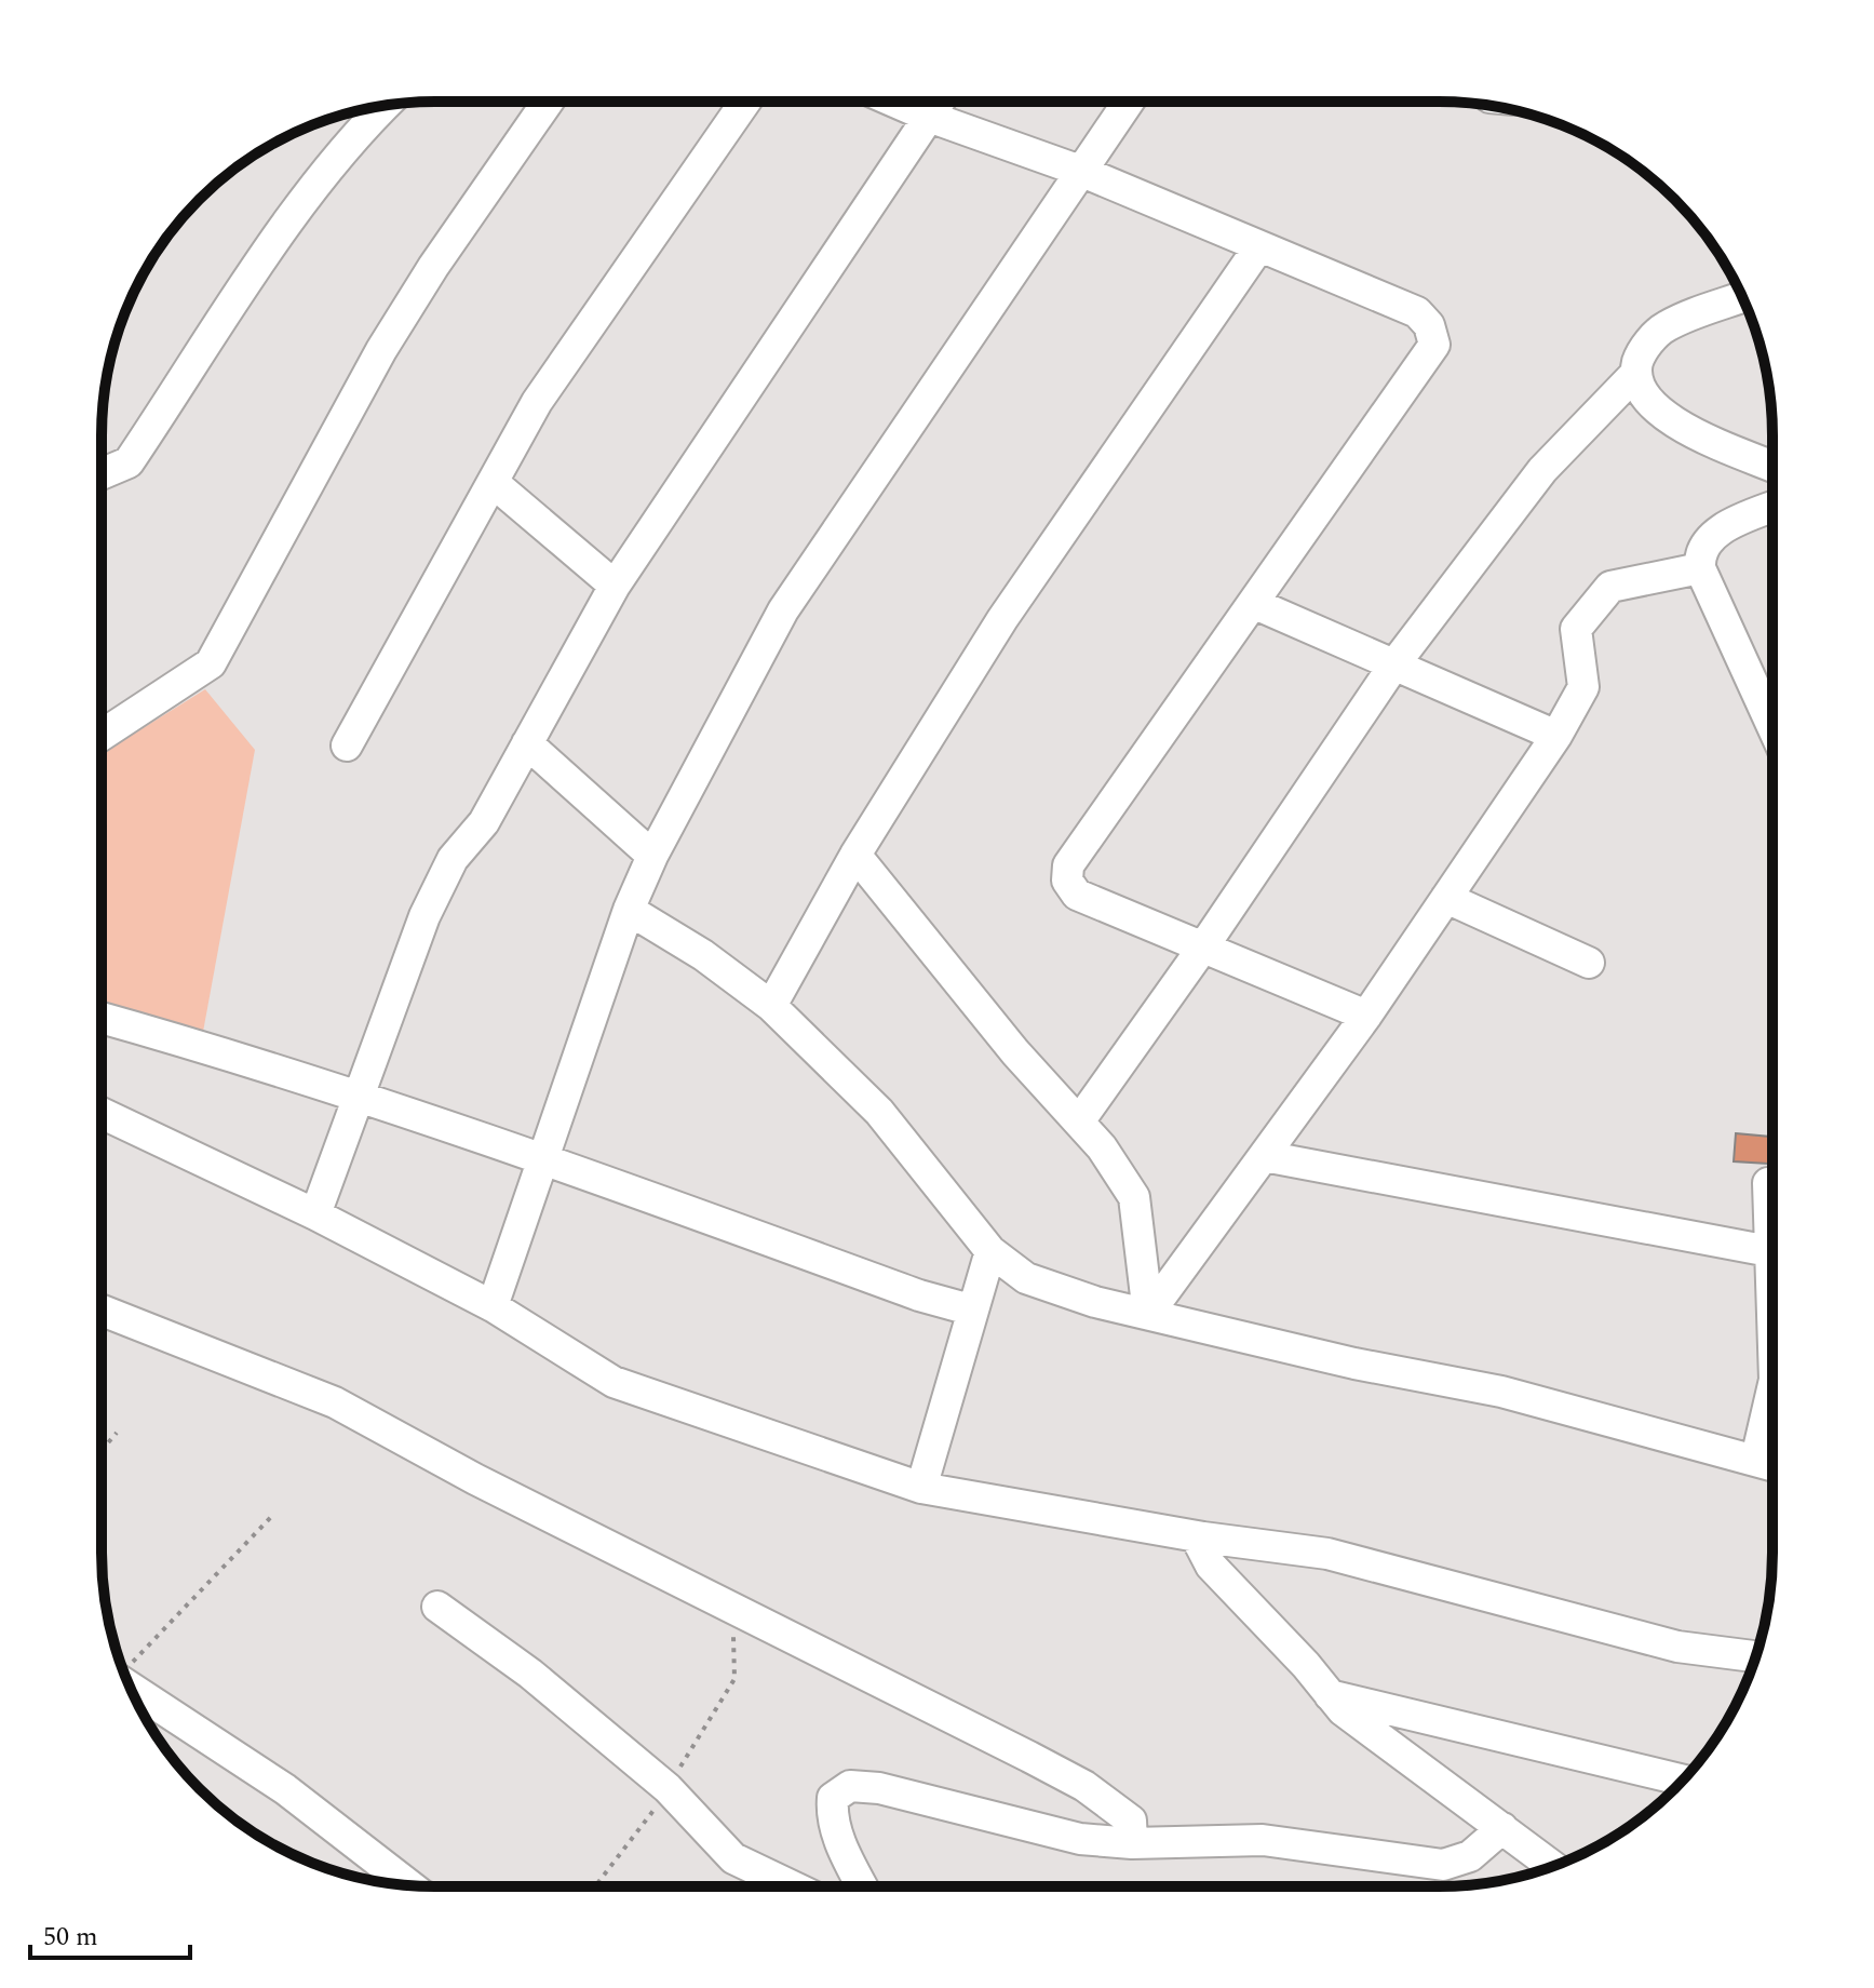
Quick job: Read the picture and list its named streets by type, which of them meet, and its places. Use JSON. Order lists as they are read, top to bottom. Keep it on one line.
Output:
{"scale_bar":"50 m"}
